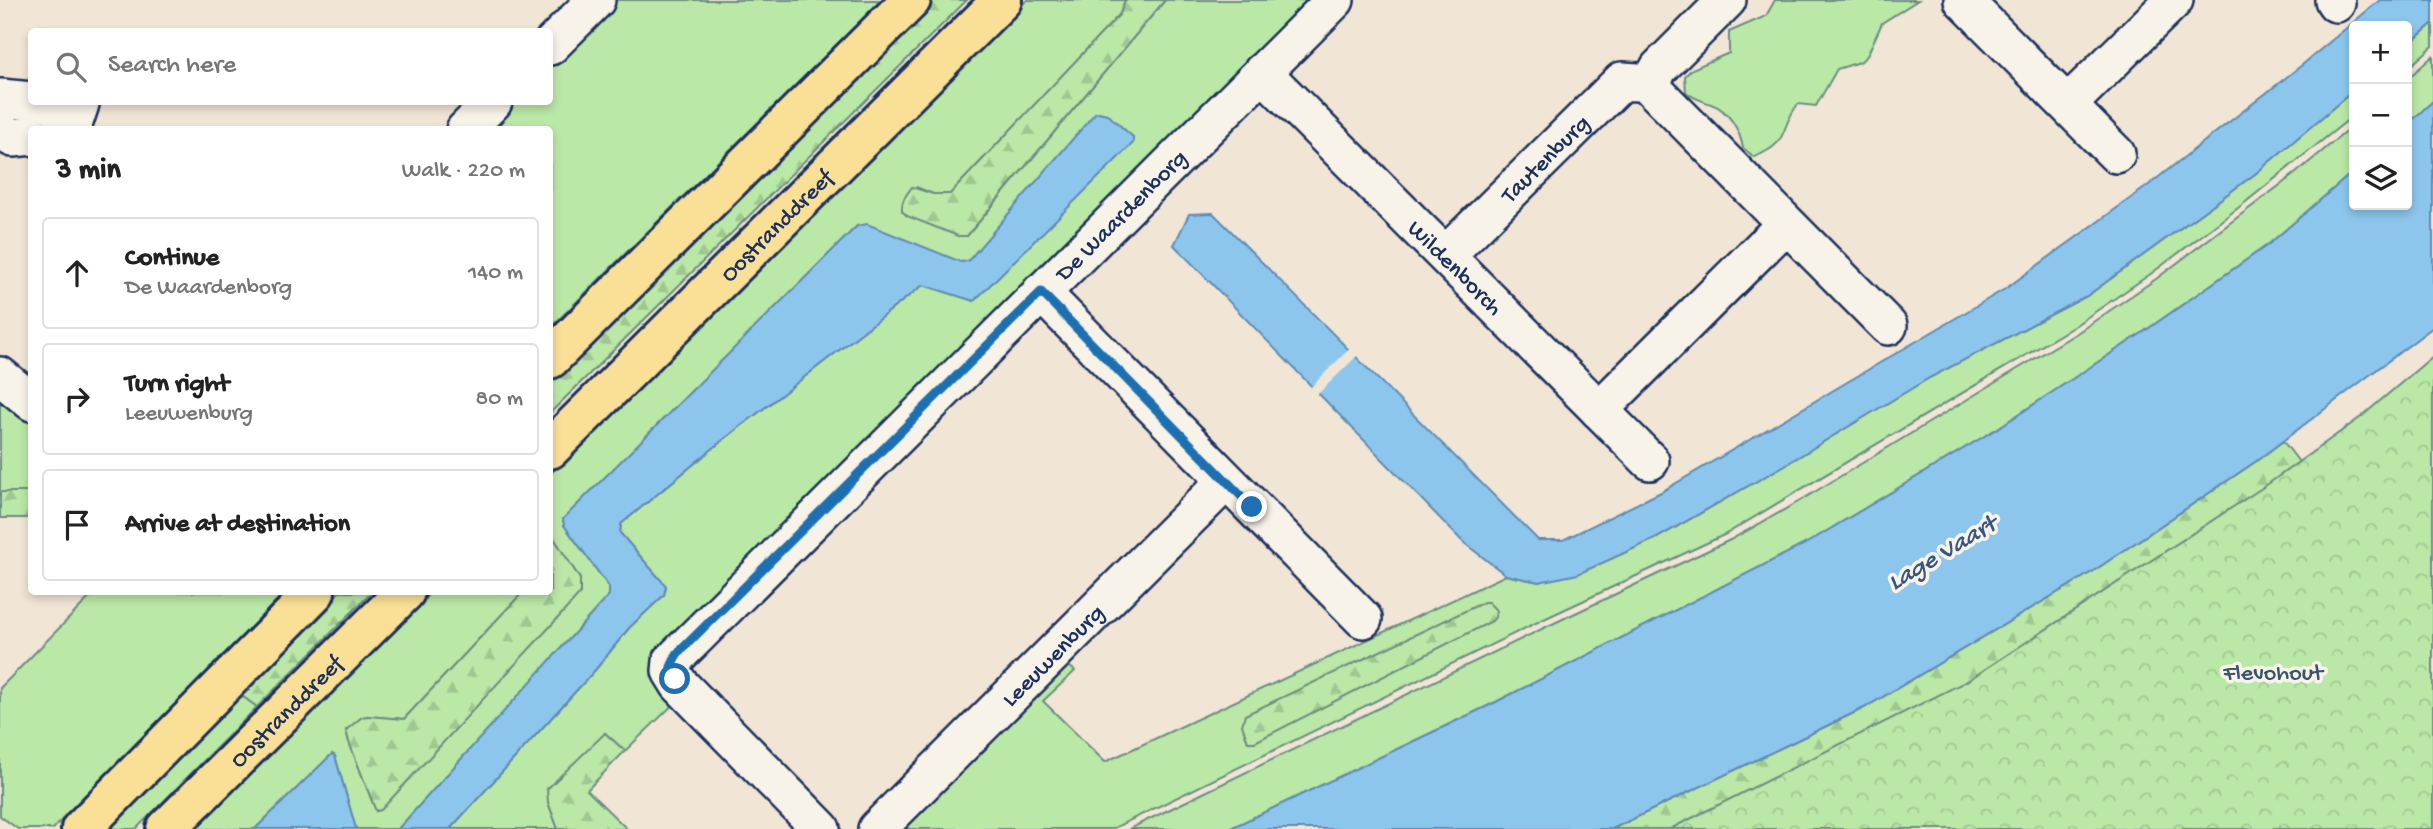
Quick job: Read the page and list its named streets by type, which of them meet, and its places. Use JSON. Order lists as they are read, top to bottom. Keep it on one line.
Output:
{"streets":{"main road":["Oostranddreef"],"street":["Tautenburg","De Waardenborg","Wildenborch","Leeuwenburg"]},"crossings":[["Tautenburg","Wildenborch"],["De Waardenborg","Wildenborch"]],"water":["Lage Vaart"],"parks":["Flevohout"],"page":{"map_buttons":["+","−"],"search":"Search here","heading":["3 min","Walk · 220 m"],"list":[["Continue","De Waardenborg","140 m"],["Turn right","Leeuwenburg","80 m"],"Arrive at destination"]}}
